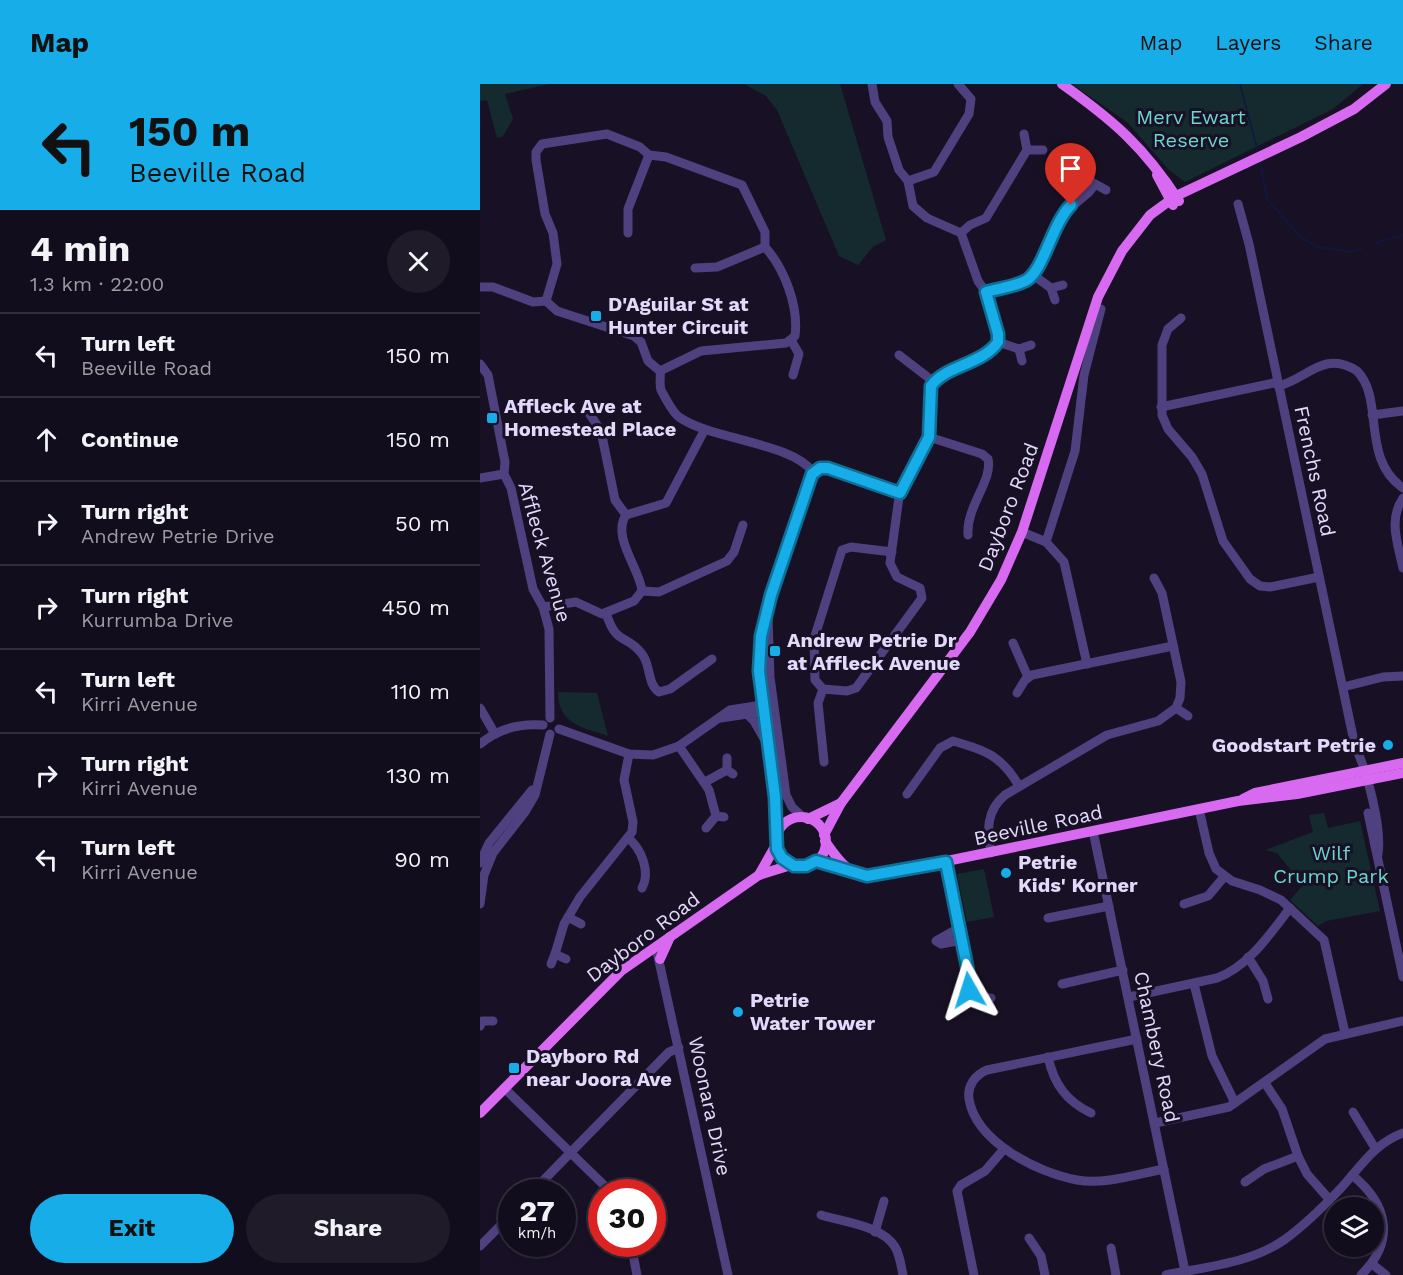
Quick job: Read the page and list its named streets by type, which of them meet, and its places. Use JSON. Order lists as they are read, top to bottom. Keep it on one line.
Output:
{"streets":{"main road":["Dayboro Road","Beeville Road"],"street":["Frenchs Road","Affleck Avenue","Chambery Road","Woonara Drive"]},"crossings":[["Frenchs Road","Beeville Road"],["Dayboro Road","Beeville Road"],["Dayboro Road","Woonara Drive"],["Beeville Road","Chambery Road"]],"parks":["Merv Ewart Reserve","Wilf Crump Park"],"places":{"transit":["D'Aguilar St at Hunter Circuit","Affleck Ave at Homestead Place","Andrew Petrie Dr at Affleck Avenue","Dayboro Rd near Joora Ave"],"other":["Goodstart Petrie","Petrie Kids' Korner","Petrie Water Tower"]},"page":{"header":"Map","nav":["Map","Layers","Share"],"turn":["150 m","Beeville Road"],"heading":["4 min","1.3 km · 22:00"],"list":[{"name":"Turn left","note":"Beeville Road","value":"150 m"},{"name":"Continue","value":"150 m"},{"name":"Turn right","note":"Andrew Petrie Drive","value":"50 m"},{"name":"Turn right","note":"Kurrumba Drive","value":"450 m"},{"name":"Turn left","note":"Kirri Avenue","value":"110 m"},{"name":"Turn right","note":"Kirri Avenue","value":"130 m"},{"name":"Turn left","note":"Kirri Avenue","value":"90 m"}],"speed":"27 km/h","limit":"30","buttons":["Exit","Share"]}}
